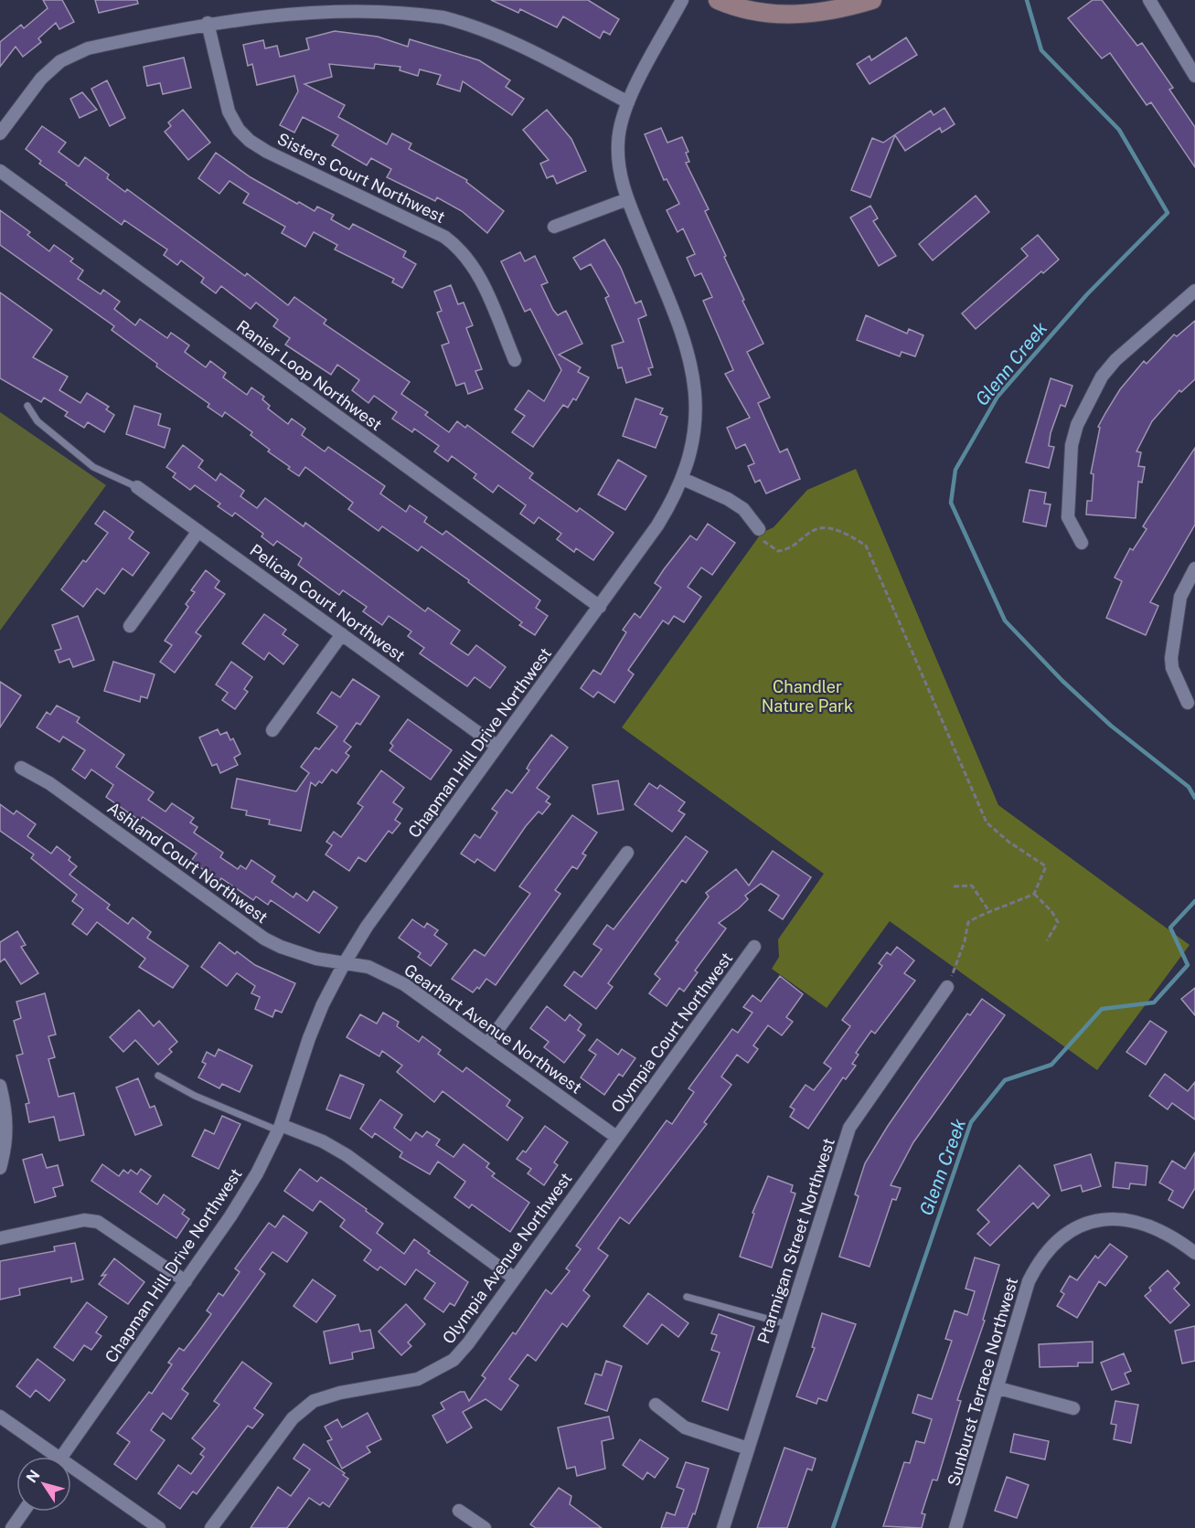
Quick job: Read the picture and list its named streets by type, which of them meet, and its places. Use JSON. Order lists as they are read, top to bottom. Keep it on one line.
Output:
{"streets":{"street":["Sisters Court Northwest","Ranier Loop Northwest","Pelican Court Northwest","Chapman Hill Drive Northwest","Ashland Court Northwest","Gearhart Avenue Northwest","Olympia Court Northwest","Ptarmigan Street Northwest","Olympia Avenue Northwest","Sunburst Terrace Northwest"]},"crossings":[["Ranier Loop Northwest","Chapman Hill Drive Northwest"],["Pelican Court Northwest","Chapman Hill Drive Northwest"],["Chapman Hill Drive Northwest","Ashland Court Northwest"],["Chapman Hill Drive Northwest","Gearhart Avenue Northwest"],["Ashland Court Northwest","Gearhart Avenue Northwest"],["Gearhart Avenue Northwest","Olympia Court Northwest"],["Gearhart Avenue Northwest","Olympia Avenue Northwest"],["Olympia Court Northwest","Olympia Avenue Northwest"]],"water":["Glenn Creek"],"parks":["Chandler Nature Park"],"north":"top left"}
